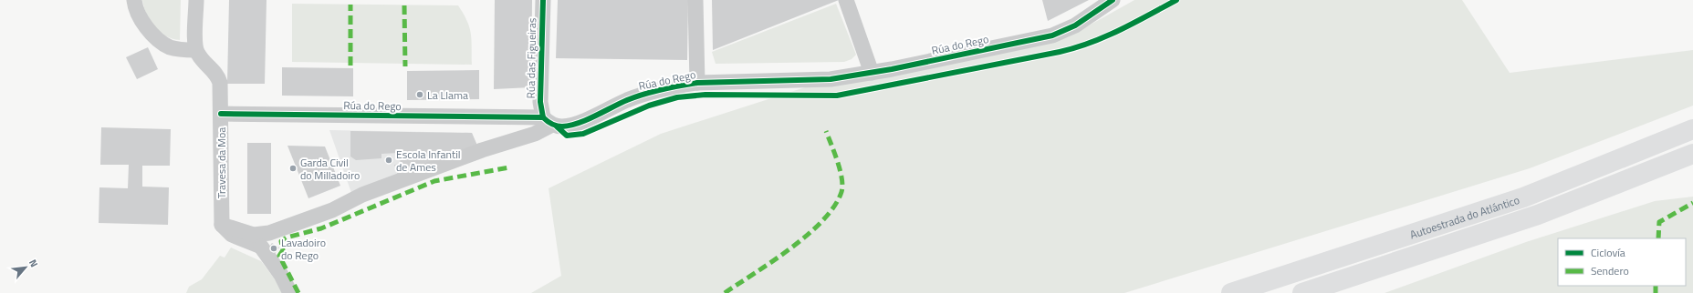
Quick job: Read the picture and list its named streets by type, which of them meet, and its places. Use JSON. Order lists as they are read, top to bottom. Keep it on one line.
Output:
{"streets":{"highway":["Autoestrada do Atlántico"],"street":["Rúa do Rego","Rúa das Figueiras","Travesa da Moa"]},"crossings":[["Rúa do Rego","Rúa das Figueiras"],["Rúa do Rego","Travesa da Moa"]],"places":["La Llama","Escola Infantil de Ames","Garda Civil do Milladoiro","Lavadoiro do Rego"],"legend":["Ciclovía","Sendero"],"north":"top right"}
